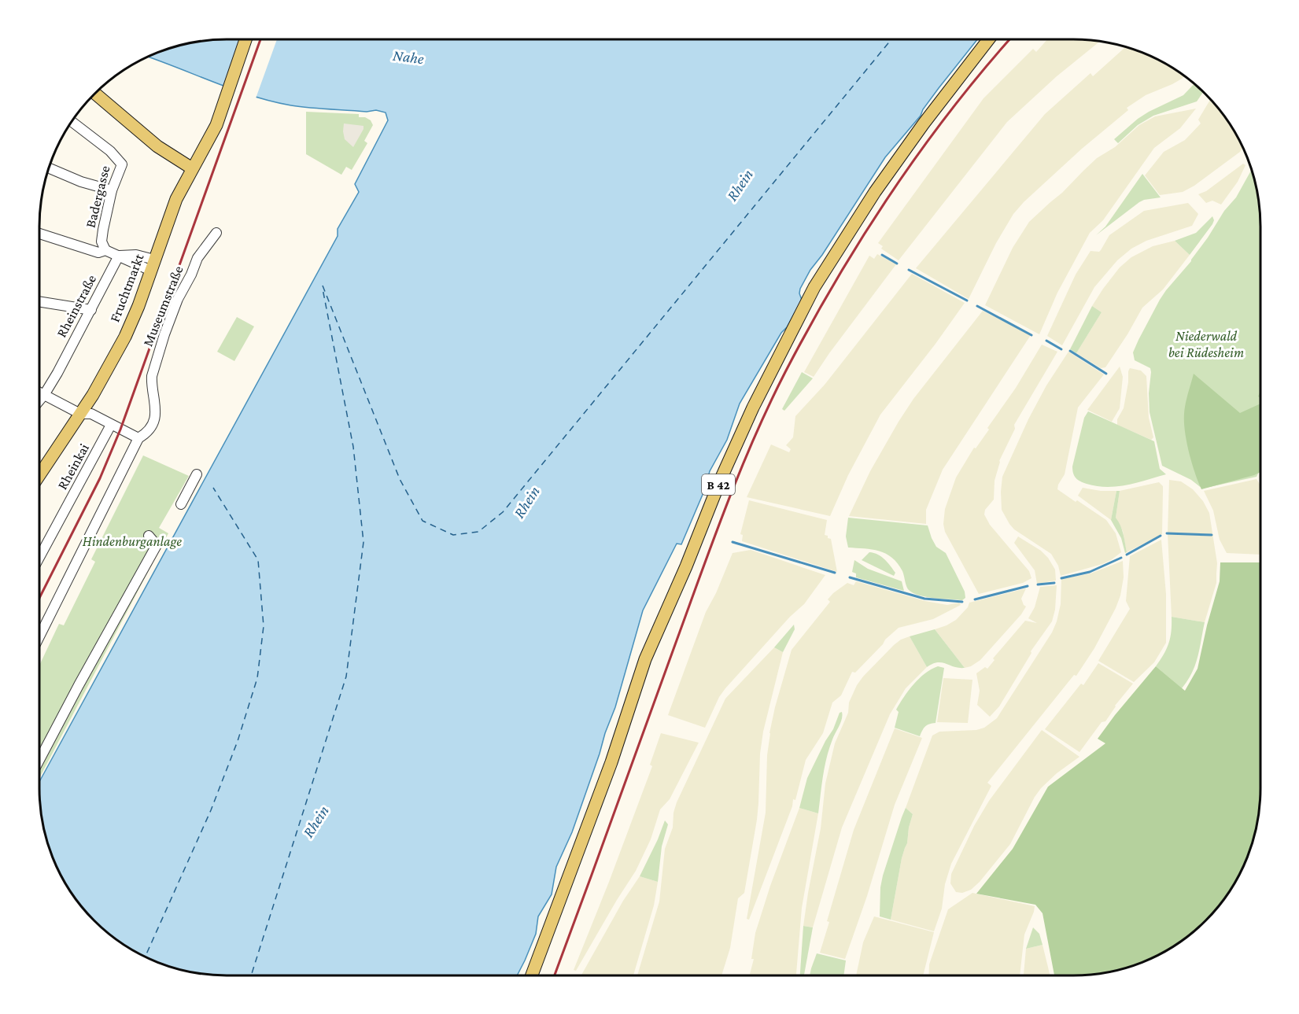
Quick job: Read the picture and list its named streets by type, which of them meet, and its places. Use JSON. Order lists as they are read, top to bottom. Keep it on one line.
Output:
{"streets":{"main road":["Fruchtmarkt","B 42"],"street":["Badergasse","Rheinstraße","Museumstraße","Rheinkai"]},"water":["Nahe","Rhein"],"parks":["Niederwald bei Rüdesheim","Hindenburganlage"]}
